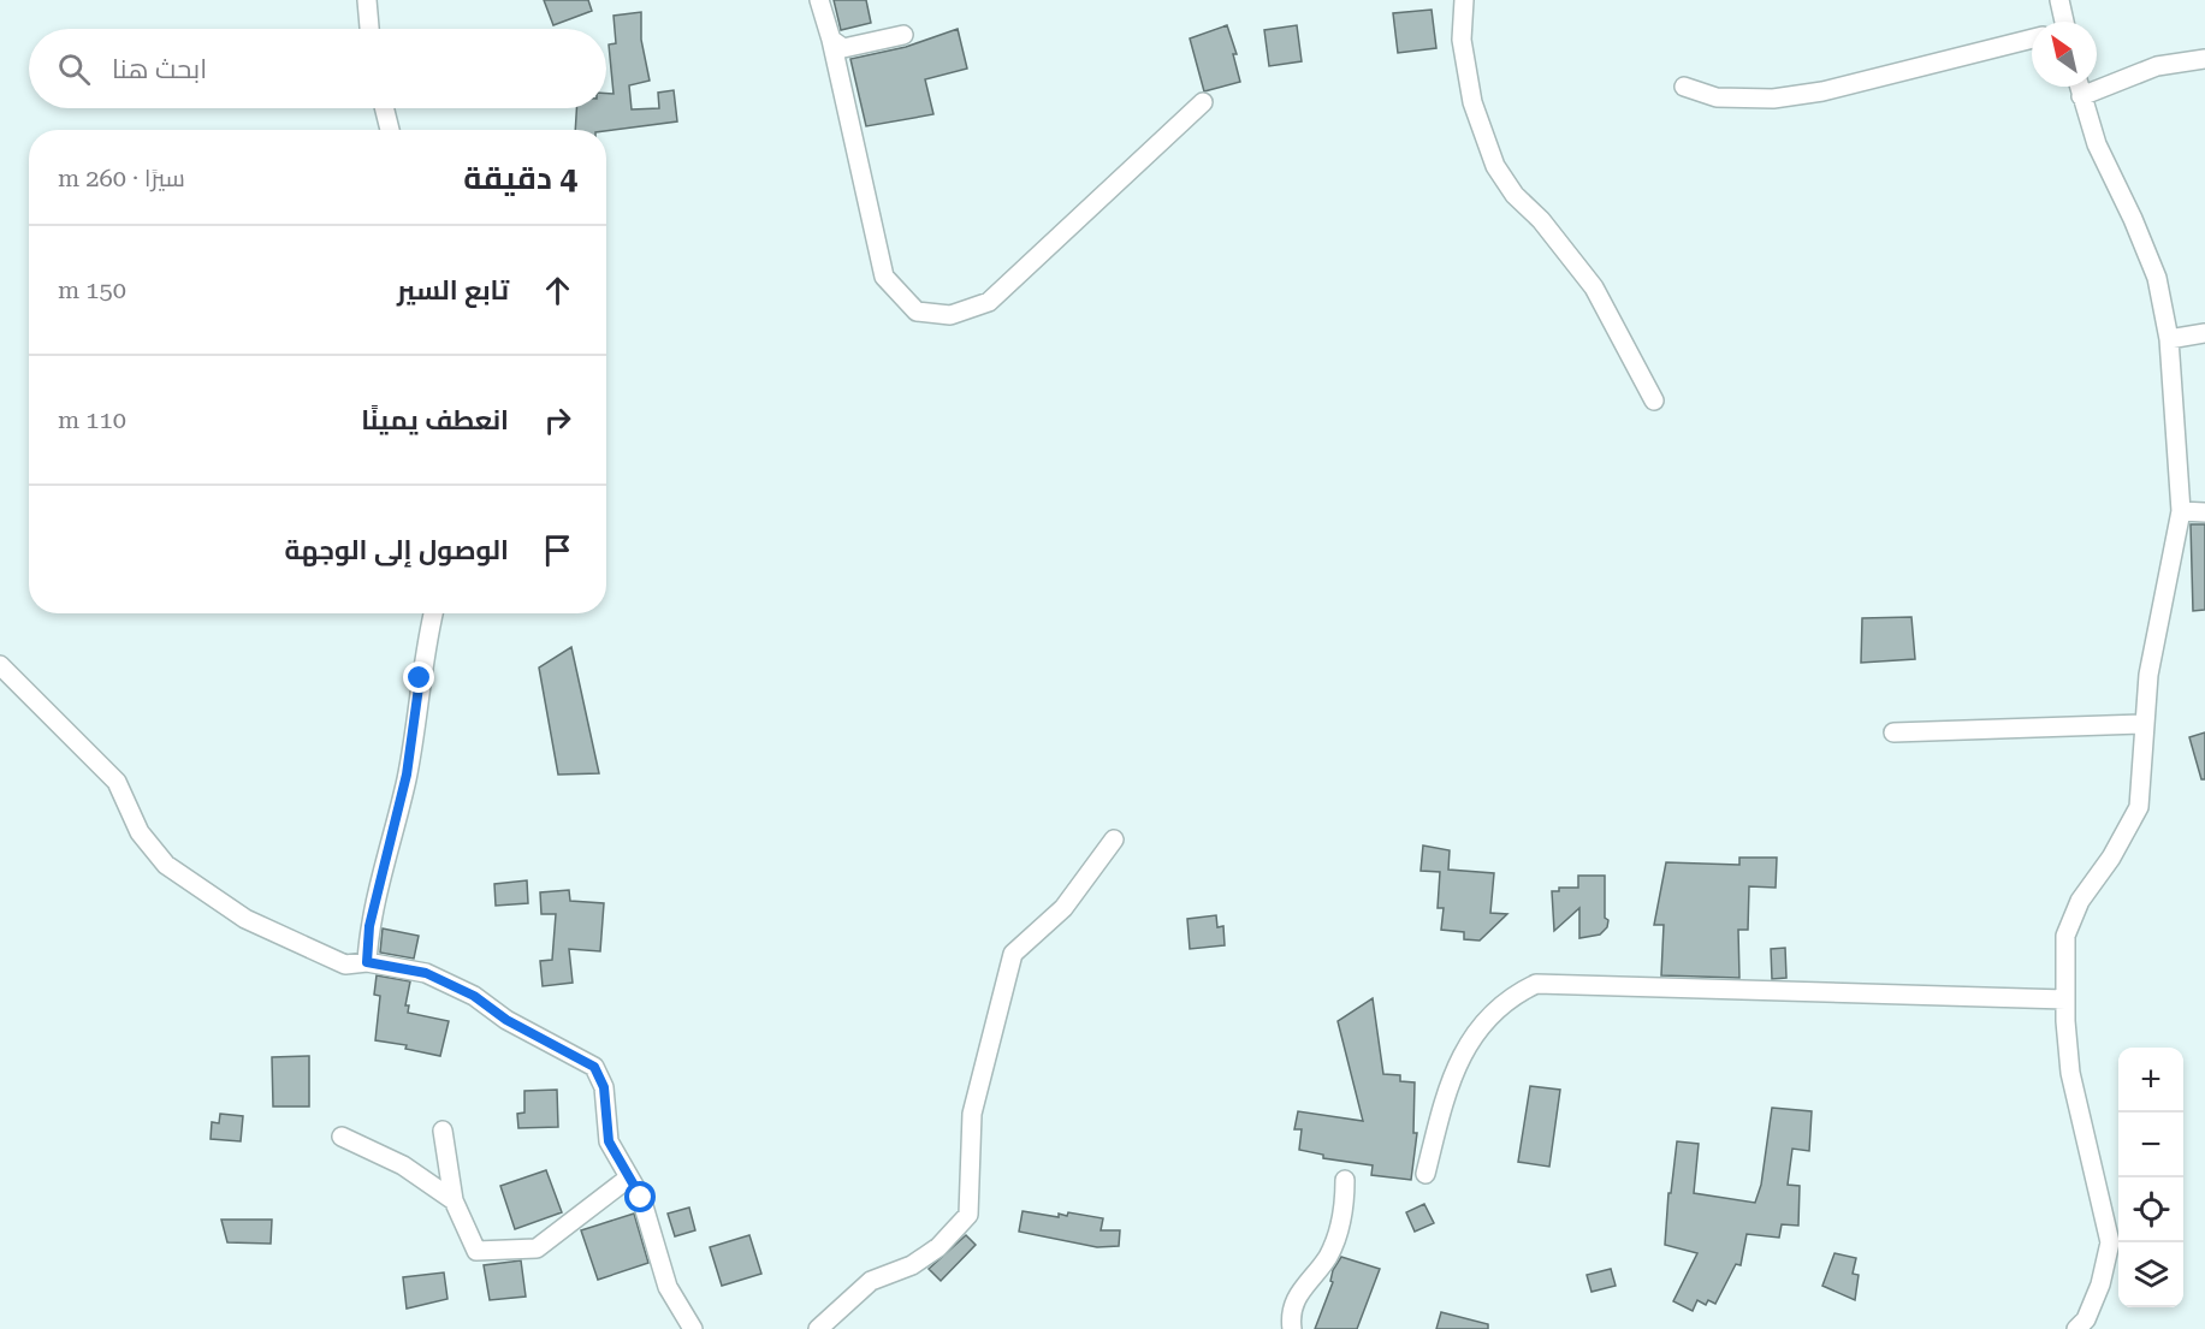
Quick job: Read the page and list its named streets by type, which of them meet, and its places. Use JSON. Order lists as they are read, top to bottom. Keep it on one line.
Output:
{"north":"top left","page":{"search":"ابحث هنا","heading":["4 دقيقة","سيرًا · 260 m"],"list":[["تابع السير","150 m"],["انعطف يمينًا","110 m"],"الوصول إلى الوجهة"],"map_buttons":["+","−"]}}
